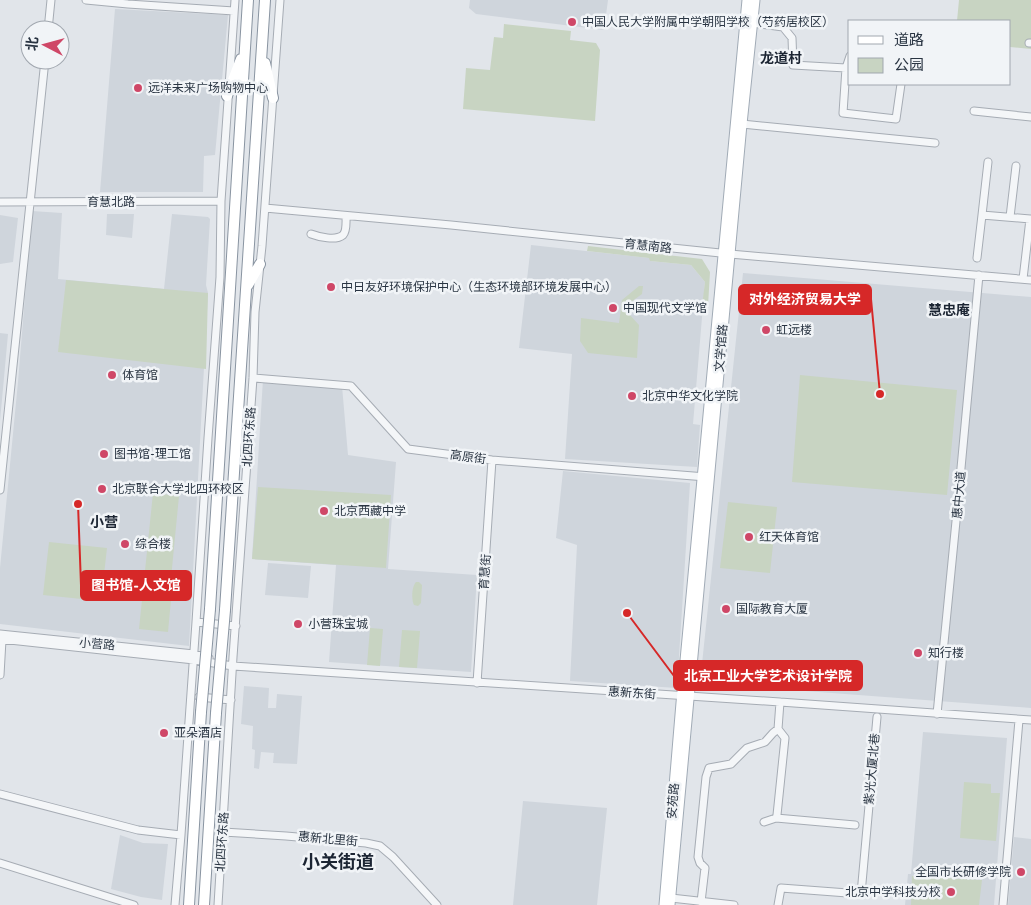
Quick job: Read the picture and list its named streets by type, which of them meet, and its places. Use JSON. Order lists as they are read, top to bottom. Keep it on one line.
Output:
{"streets":{"highway":["北四环东路"],"main road":["文学馆路","安苑路"],"street":["育慧北路","育慧南路","高原街","惠中大道","育慧街","小营路","惠新东街","紫光大厦北巷","惠新北里街"]},"crossings":[["育慧南路","文学馆路"],["育慧南路","北四环东路"],["育慧南路","惠中大道"],["文学馆路","高原街"],["文学馆路","惠新东街"],["文学馆路","安苑路"],["北四环东路","高原街"],["北四环东路","小营路"],["北四环东路","惠新东街"],["北四环东路","惠新北里街"],["高原街","育慧街"],["惠中大道","惠新东街"],["育慧街","惠新东街"],["小营路","惠新东街"],["惠新东街","安苑路"]],"districts":["龙道村","慧忠庵","小营","小关街道"],"places":["中国人民大学附属中学朝阳学校（芍药居校区）","远洋未来广场购物中心","中日友好环境保护中心（生态环境部环境发展中心）","中国现代文学馆","虹远楼","体育馆","对外经济贸易大学","北京中华文化学院","图书馆-理工馆","北京联合大学北四环校区","图书馆-人文馆","北京西藏中学","红天体育馆","综合楼","国际教育大厦","北京工业大学艺术设计学院","小营珠宝城","知行楼","亚朵酒店","全国市长研修学院","北京中学科技分校"],"legend":["道路","公园"],"north":"left"}
